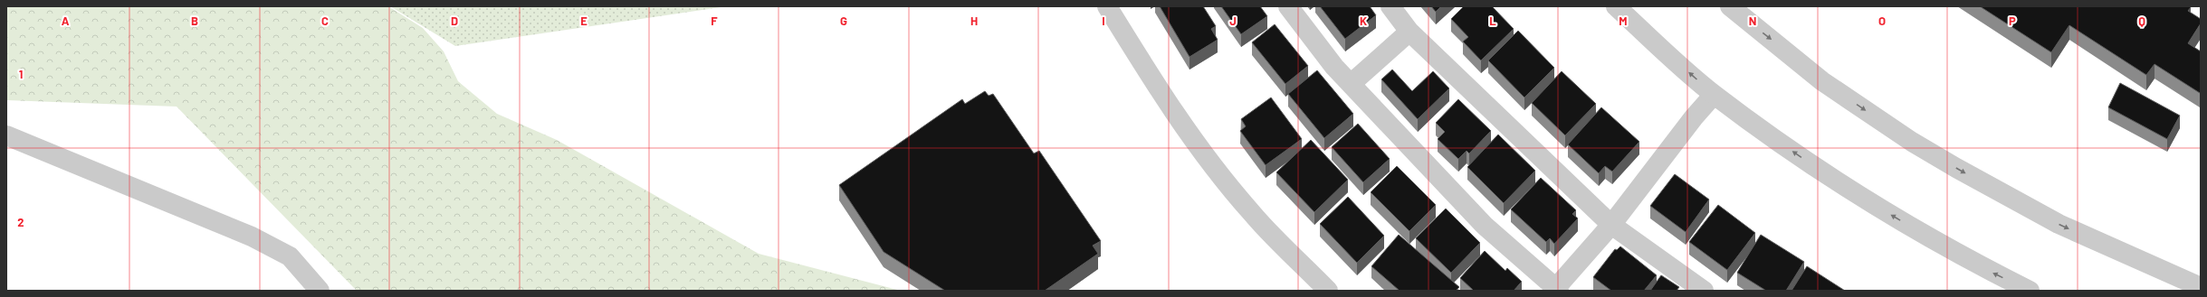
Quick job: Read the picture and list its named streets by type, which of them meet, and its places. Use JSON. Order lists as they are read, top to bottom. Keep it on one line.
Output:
{"grid":{"columns":["A","B","C","D","E","F","G","H","I","J","K","L","M","N","O","P","Q"],"rows":["1","2"]}}
